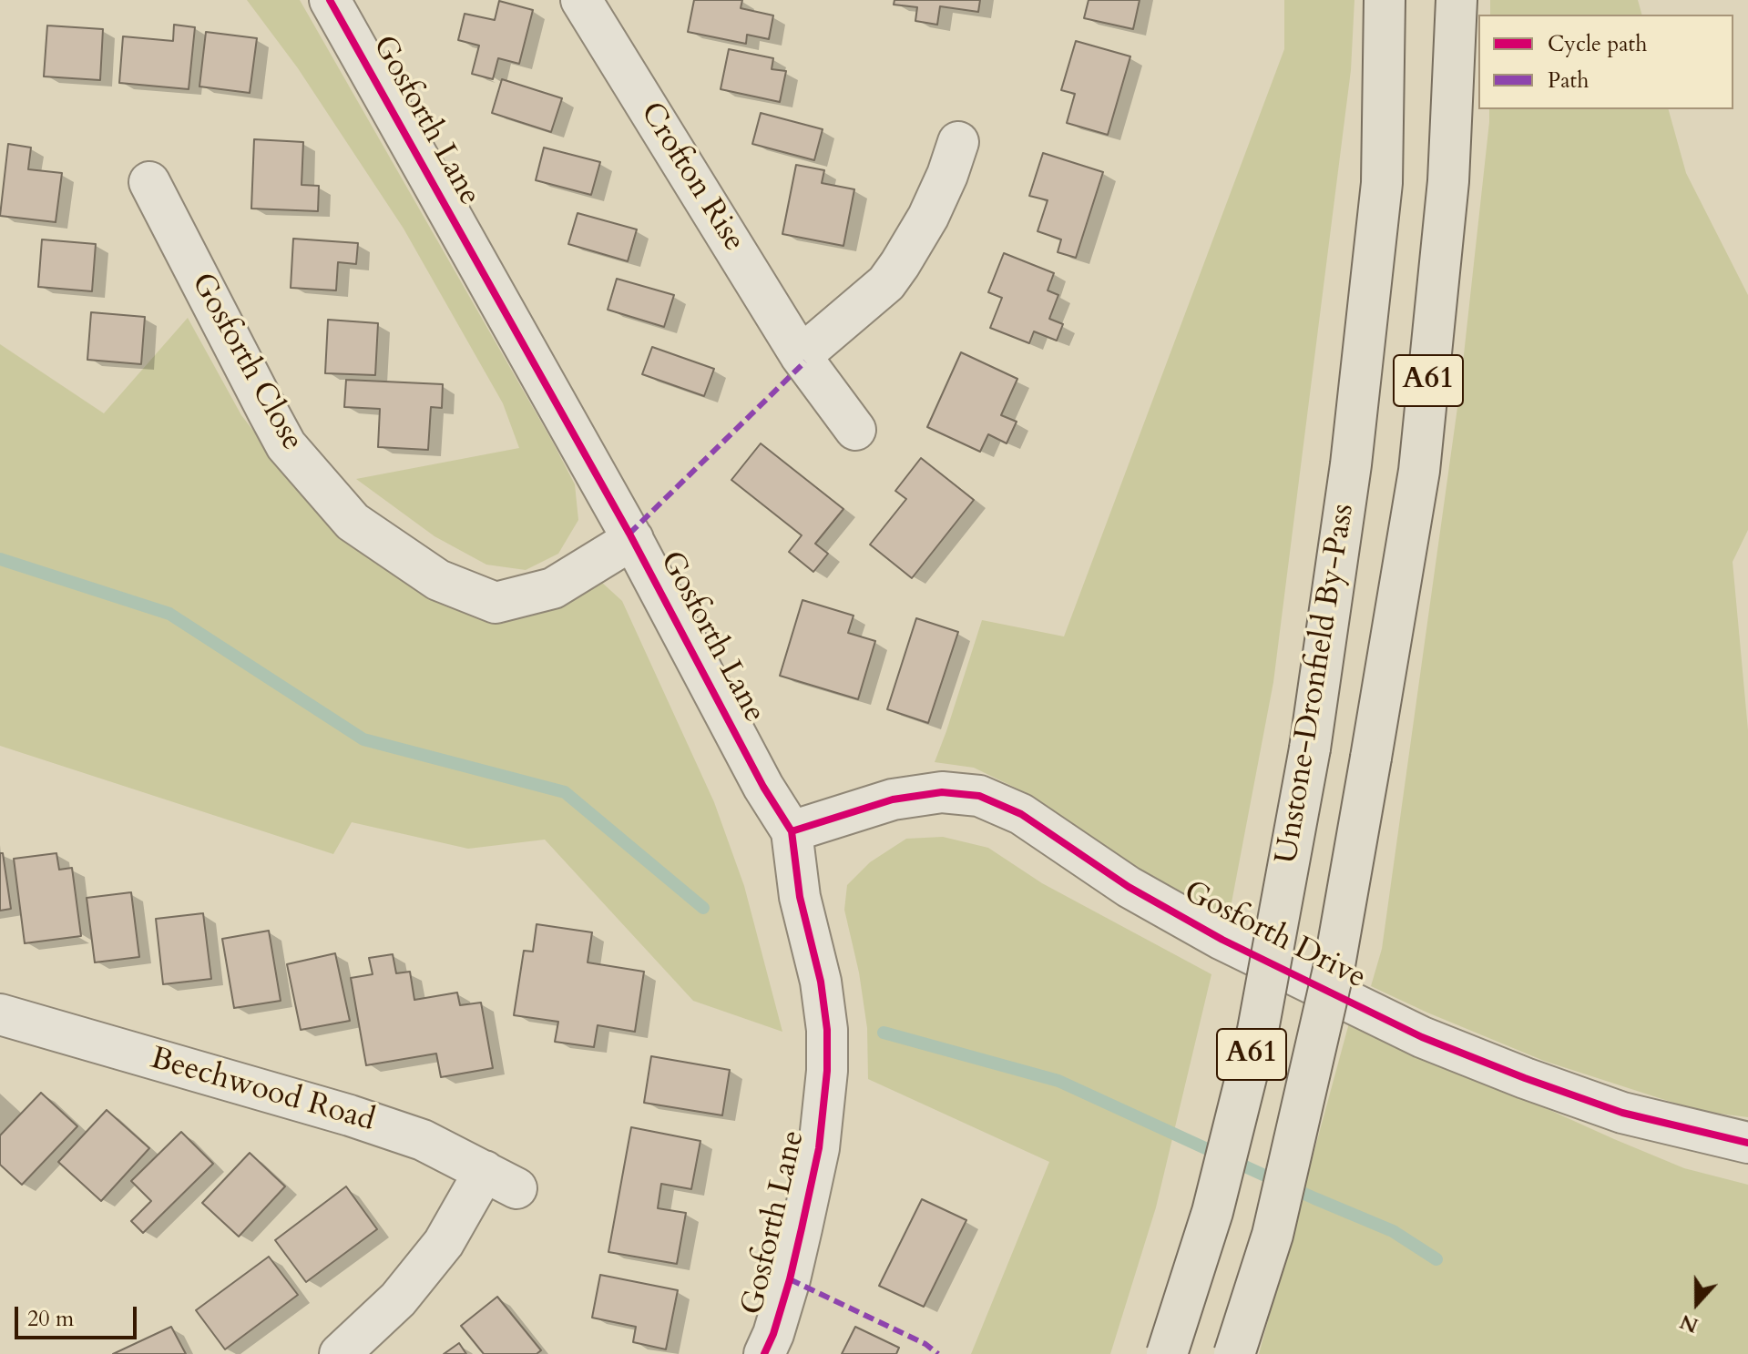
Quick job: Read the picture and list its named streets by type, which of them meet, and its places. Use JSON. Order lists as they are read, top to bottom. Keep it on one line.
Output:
{"streets":{"highway":["A61","Unstone-Dronfield By-Pass"],"street":["Gosforth Lane","Crofton Rise","Gosforth Close","Gosforth Drive","Beechwood Road"]},"crossings":[["Gosforth Lane","Gosforth Close"],["Gosforth Lane","Gosforth Drive"]],"legend":["Cycle path","Path"],"scale_bar":"20 m","north":"bottom"}
